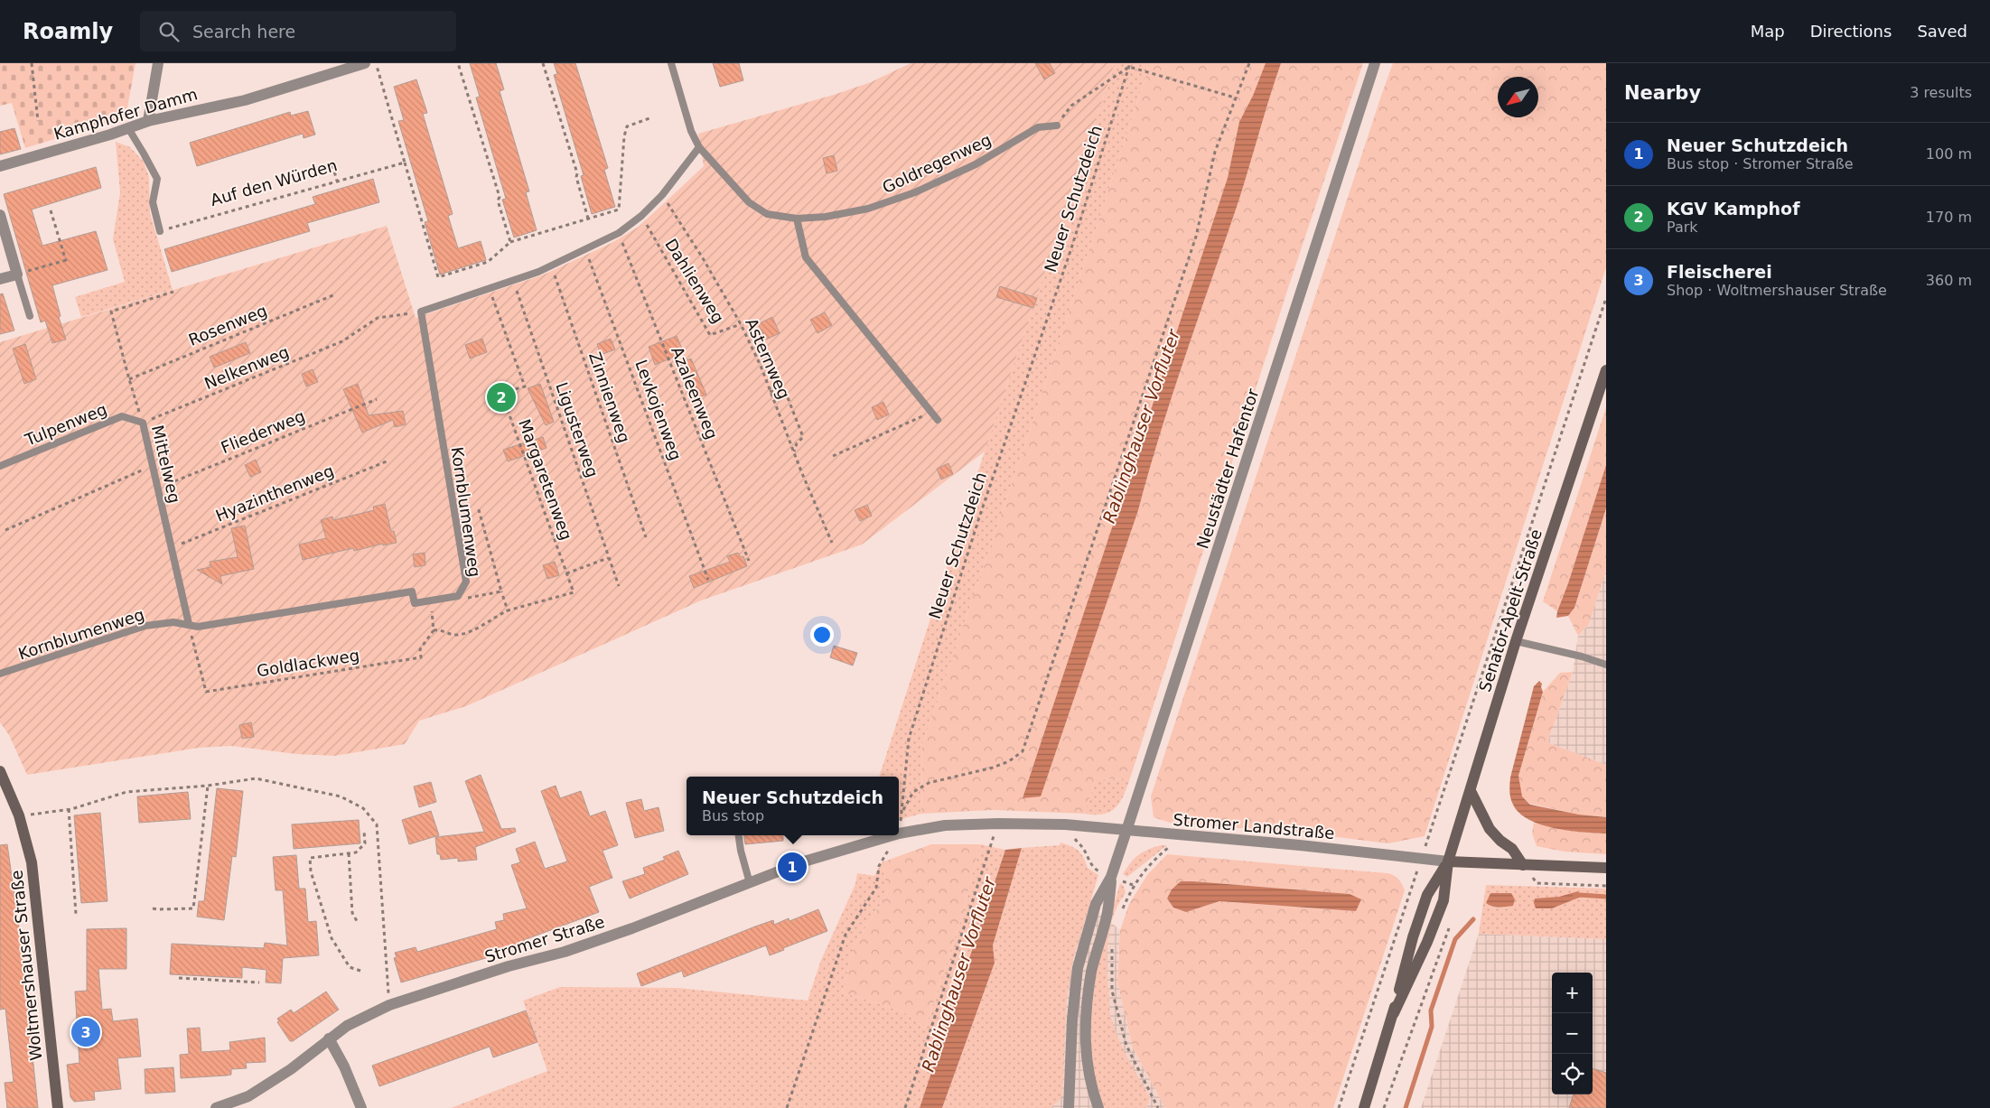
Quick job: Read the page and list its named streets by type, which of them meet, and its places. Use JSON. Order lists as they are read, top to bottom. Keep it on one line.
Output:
{"streets":{"street":["Kamphofer Damm","Neustädter Hafentor","Senator-Apelt-Straße","Stromer Landstraße","Stromer Straße","Woltmershauser Straße"],"lane":["Goldregenweg","Tulpenweg","Mittelweg","Kornblumenweg"],"path":["Auf den Würden","Neuer Schutzdeich","Dahlienweg","Rosenweg","Asternweg","Nelkenweg","Azaleenweg","Zinnienweg","Levkojenweg","Ligusterweg","Fliederweg","Margaretenweg","Hyazinthenweg","Goldlackweg"]},"crossings":[["Neuer Schutzdeich","Stromer Landstraße"],["Dahlienweg","Asternweg"],["Rosenweg","Mittelweg"],["Nelkenweg","Tulpenweg"],["Nelkenweg","Mittelweg"],["Nelkenweg","Kornblumenweg"],["Tulpenweg","Mittelweg"],["Fliederweg","Mittelweg"],["Mittelweg","Hyazinthenweg"],["Mittelweg","Kornblumenweg"],["Mittelweg","Goldlackweg"],["Neustädter Hafentor","Stromer Landstraße"],["Kornblumenweg","Goldlackweg"],["Senator-Apelt-Straße","Stromer Landstraße"]],"water":["Rablinghauser Vorfluter"],"north":"bottom left","page":{"header":"Roamly","search":"Search here","nav":["Map","Directions","Saved"],"heading":["Nearby","3 results"],"list":[{"mark":"1","name":"Neuer Schutzdeich","note":"Bus stop · Stromer Straße","value":"100 m"},{"mark":"2","name":"KGV Kamphof","note":"Park","value":"170 m"},{"mark":"3","name":"Fleischerei","note":"Shop · Woltmershauser Straße","value":"360 m"}],"pins":["2","1","3"],"popup":["Neuer Schutzdeich","Bus stop"],"map_buttons":["+","−"]}}
